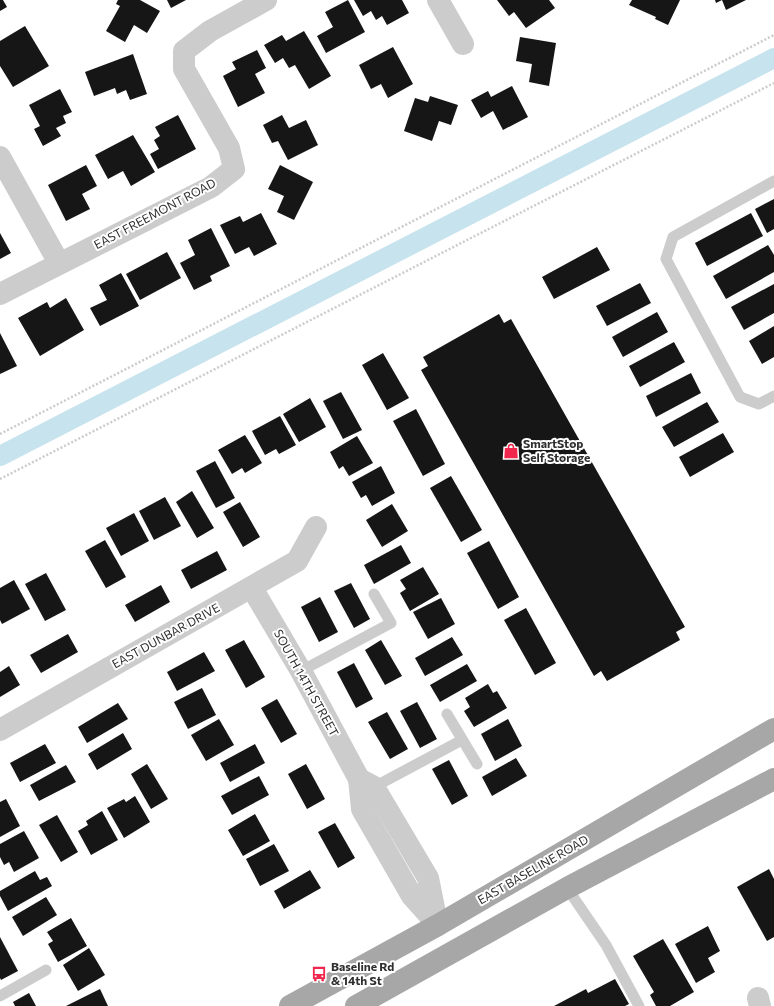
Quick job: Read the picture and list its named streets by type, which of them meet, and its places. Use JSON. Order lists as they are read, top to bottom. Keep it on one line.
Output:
{"streets":{"main road":["EAST BASELINE ROAD"],"street":["EAST FREEMONT ROAD","EAST DUNBAR DRIVE","SOUTH 14TH STREET"]},"crossings":[["EAST DUNBAR DRIVE","SOUTH 14TH STREET"],["SOUTH 14TH STREET","EAST BASELINE ROAD"]],"places":{"shop":["SmartStop Self Storage"],"bus stop":["Baseline Rd & 14th St"]}}
